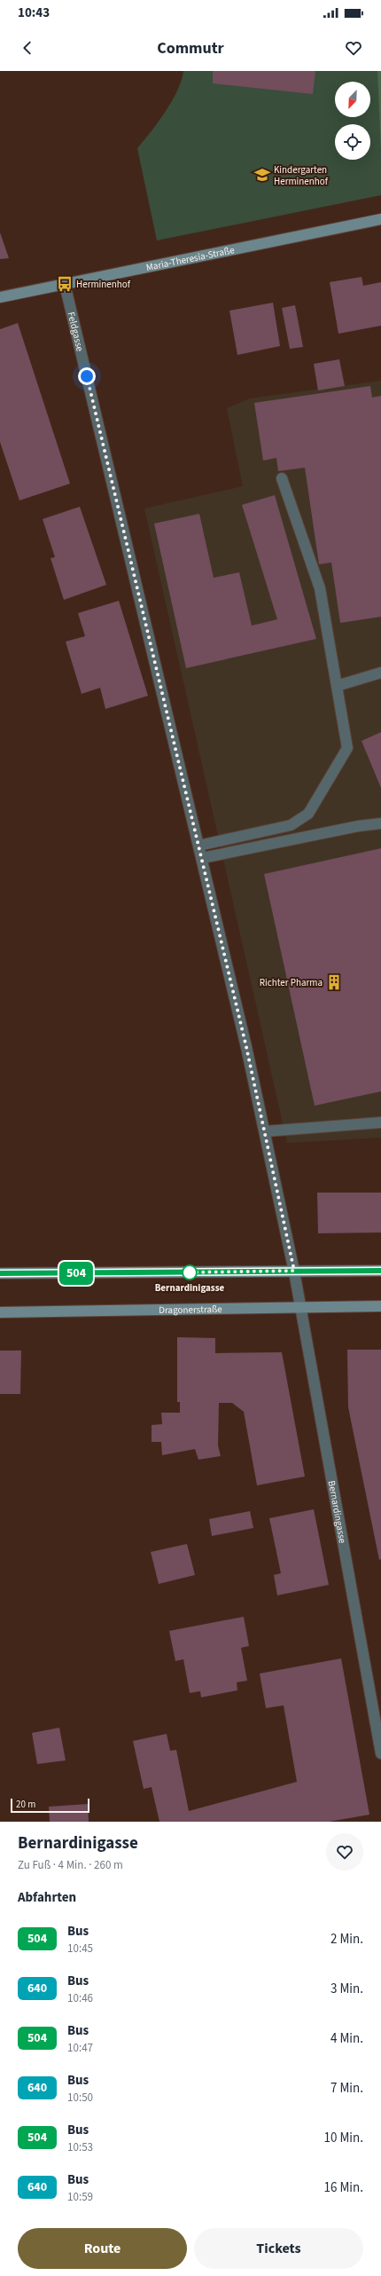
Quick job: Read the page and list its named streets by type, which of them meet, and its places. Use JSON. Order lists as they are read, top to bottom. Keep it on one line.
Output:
{"streets":{"main road":["Maria-Theresia-Straße","Dragonerstraße"],"street":["Feldgasse","Bernardingasse"]},"crossings":[["Maria-Theresia-Straße","Feldgasse"],["Feldgasse","Bernardingasse"],["Dragonerstraße","Bernardingasse"]],"places":{"school or university":["Kindergarten Herminenhof"],"bus stop":["Herminenhof"],"building":["Richter Pharma"],"other":["Bernardinigasse"]},"lines":["bus line 504"],"scale_bar":"20 m","north":"bottom left","page":{"status":"10:43","header":"Commutr","on_map":"504","scale":"20 m","heading":[["Bernardinigasse","Zu Fuß · 4 Min. · 260 m"],"Abfahrten"],"list":[{"mark":"504","name":"Bus","note":"10:45","value":"2 Min."},{"mark":"640","name":"Bus","note":"10:46","value":"3 Min."},{"mark":"504","name":"Bus","note":"10:47","value":"4 Min."},{"mark":"640","name":"Bus","note":"10:50","value":"7 Min."},{"mark":"504","name":"Bus","note":"10:53","value":"10 Min."},{"mark":"640","name":"Bus","note":"10:59","value":"16 Min."}],"buttons":["Route","Tickets"]}}
